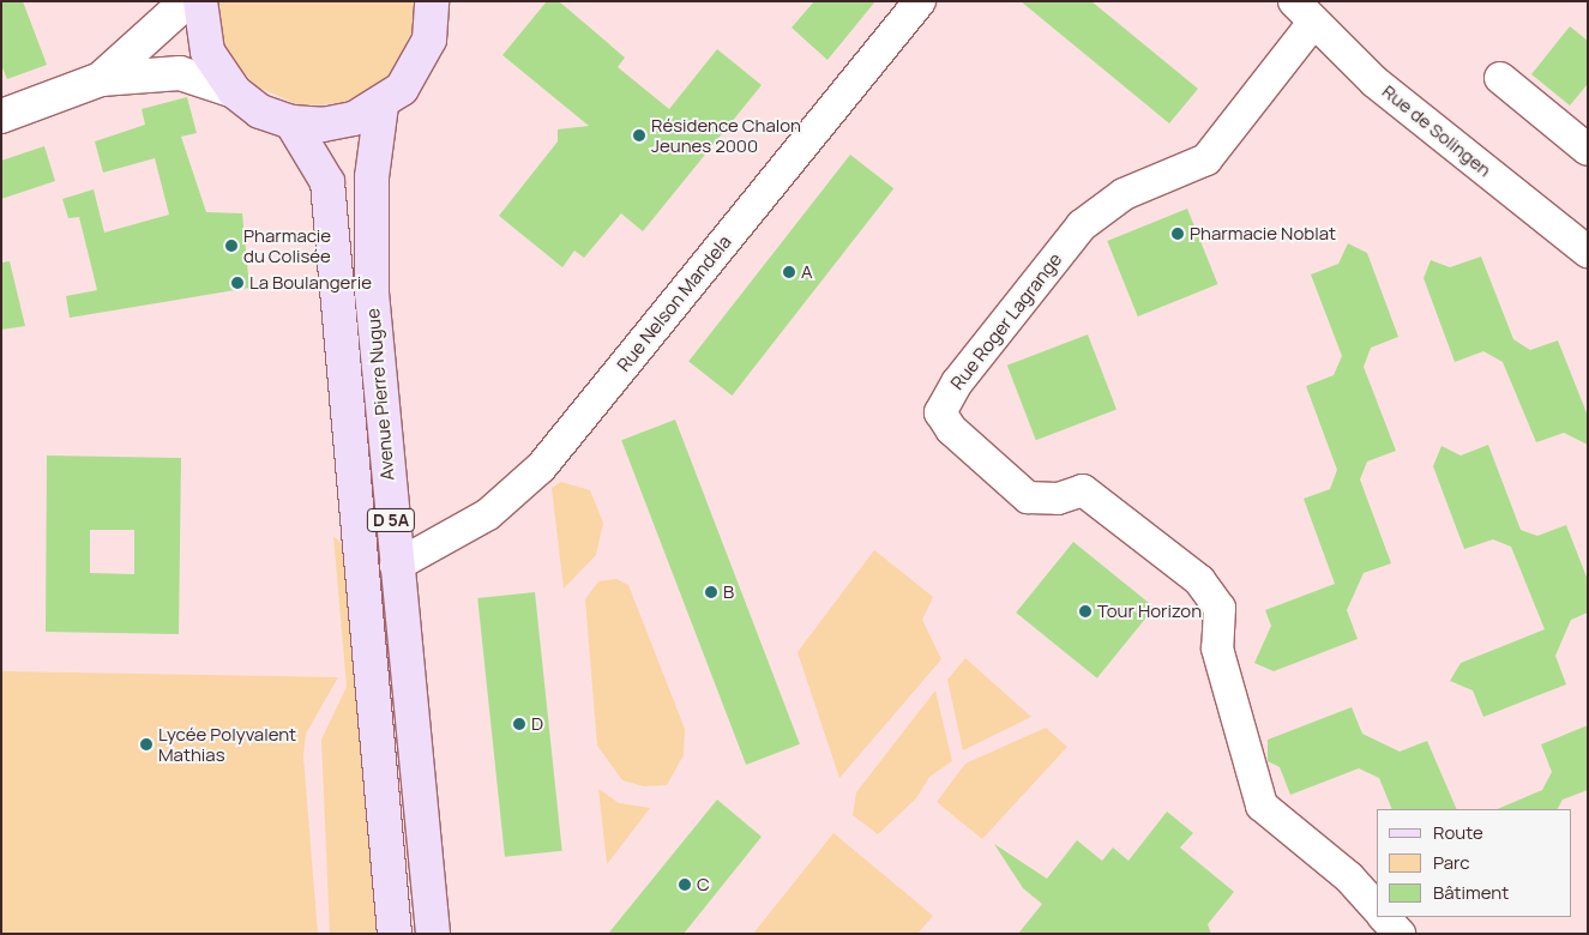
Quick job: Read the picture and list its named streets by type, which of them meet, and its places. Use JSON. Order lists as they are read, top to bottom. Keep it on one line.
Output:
{"streets":{"main road":["Avenue Pierre Nugue","D 5A"],"street":["Rue de Solingen","Rue Nelson Mandela","Rue Roger Lagrange"]},"crossings":[["Rue de Solingen","Rue Roger Lagrange"],["Rue Nelson Mandela","Avenue Pierre Nugue"]],"places":["Résidence Chalon Jeunes 2000","Pharmacie Noblat","Pharmacie du Colisée","A","La Boulangerie","B","Tour Horizon","D","Lycée Polyvalent Mathias","C"],"legend":["Route","Parc","Bâtiment"]}
